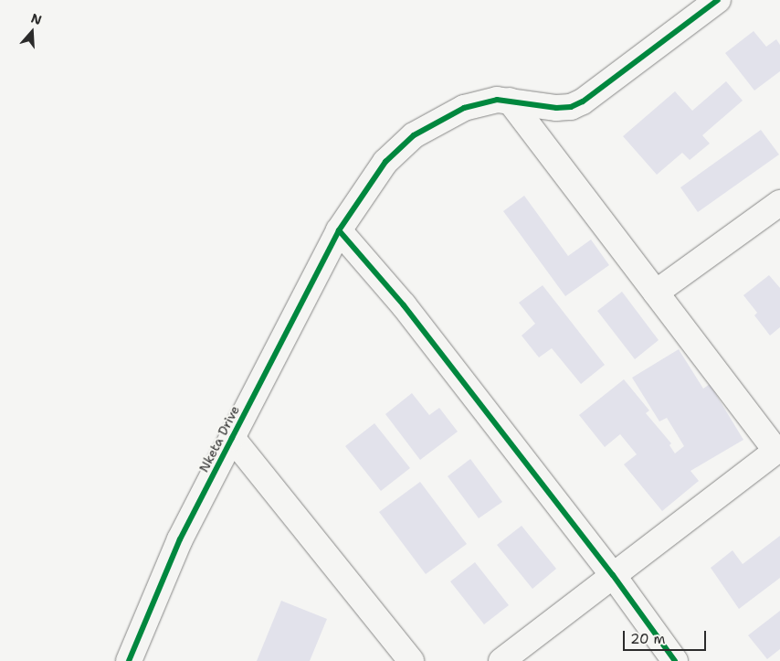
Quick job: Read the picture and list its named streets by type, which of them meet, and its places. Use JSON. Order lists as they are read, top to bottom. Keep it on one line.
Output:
{"streets":{"street":["Nketa Drive"]},"scale_bar":"20 m","north":"top"}
